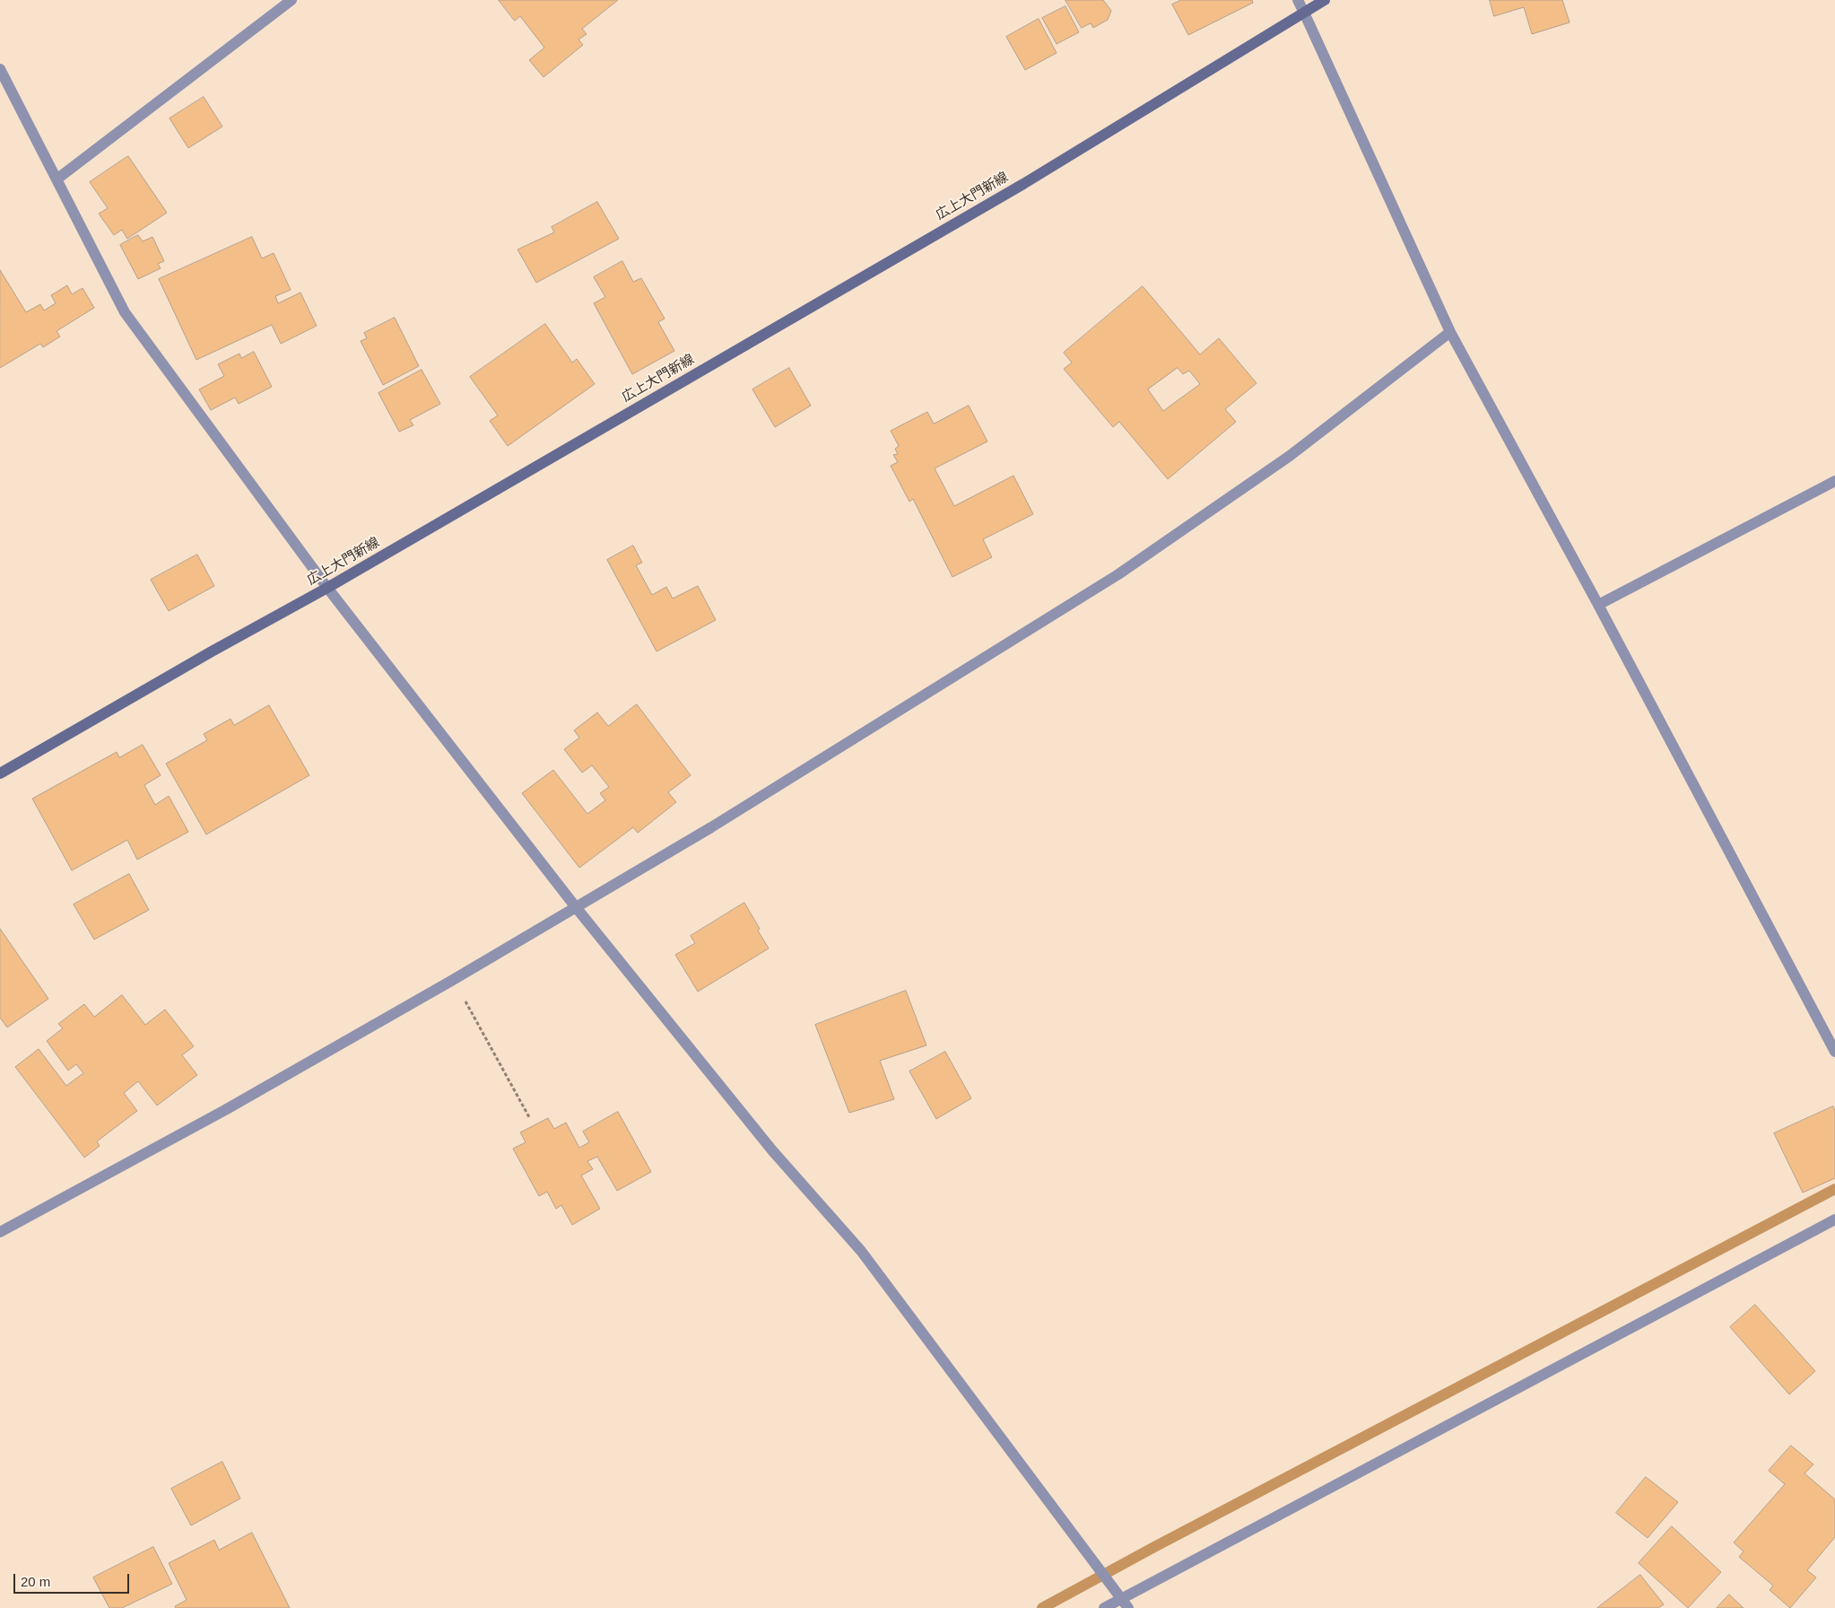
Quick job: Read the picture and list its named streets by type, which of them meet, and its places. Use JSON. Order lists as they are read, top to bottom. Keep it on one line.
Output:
{"streets":{"main road":["広上大門新線"]},"scale_bar":"20 m"}
